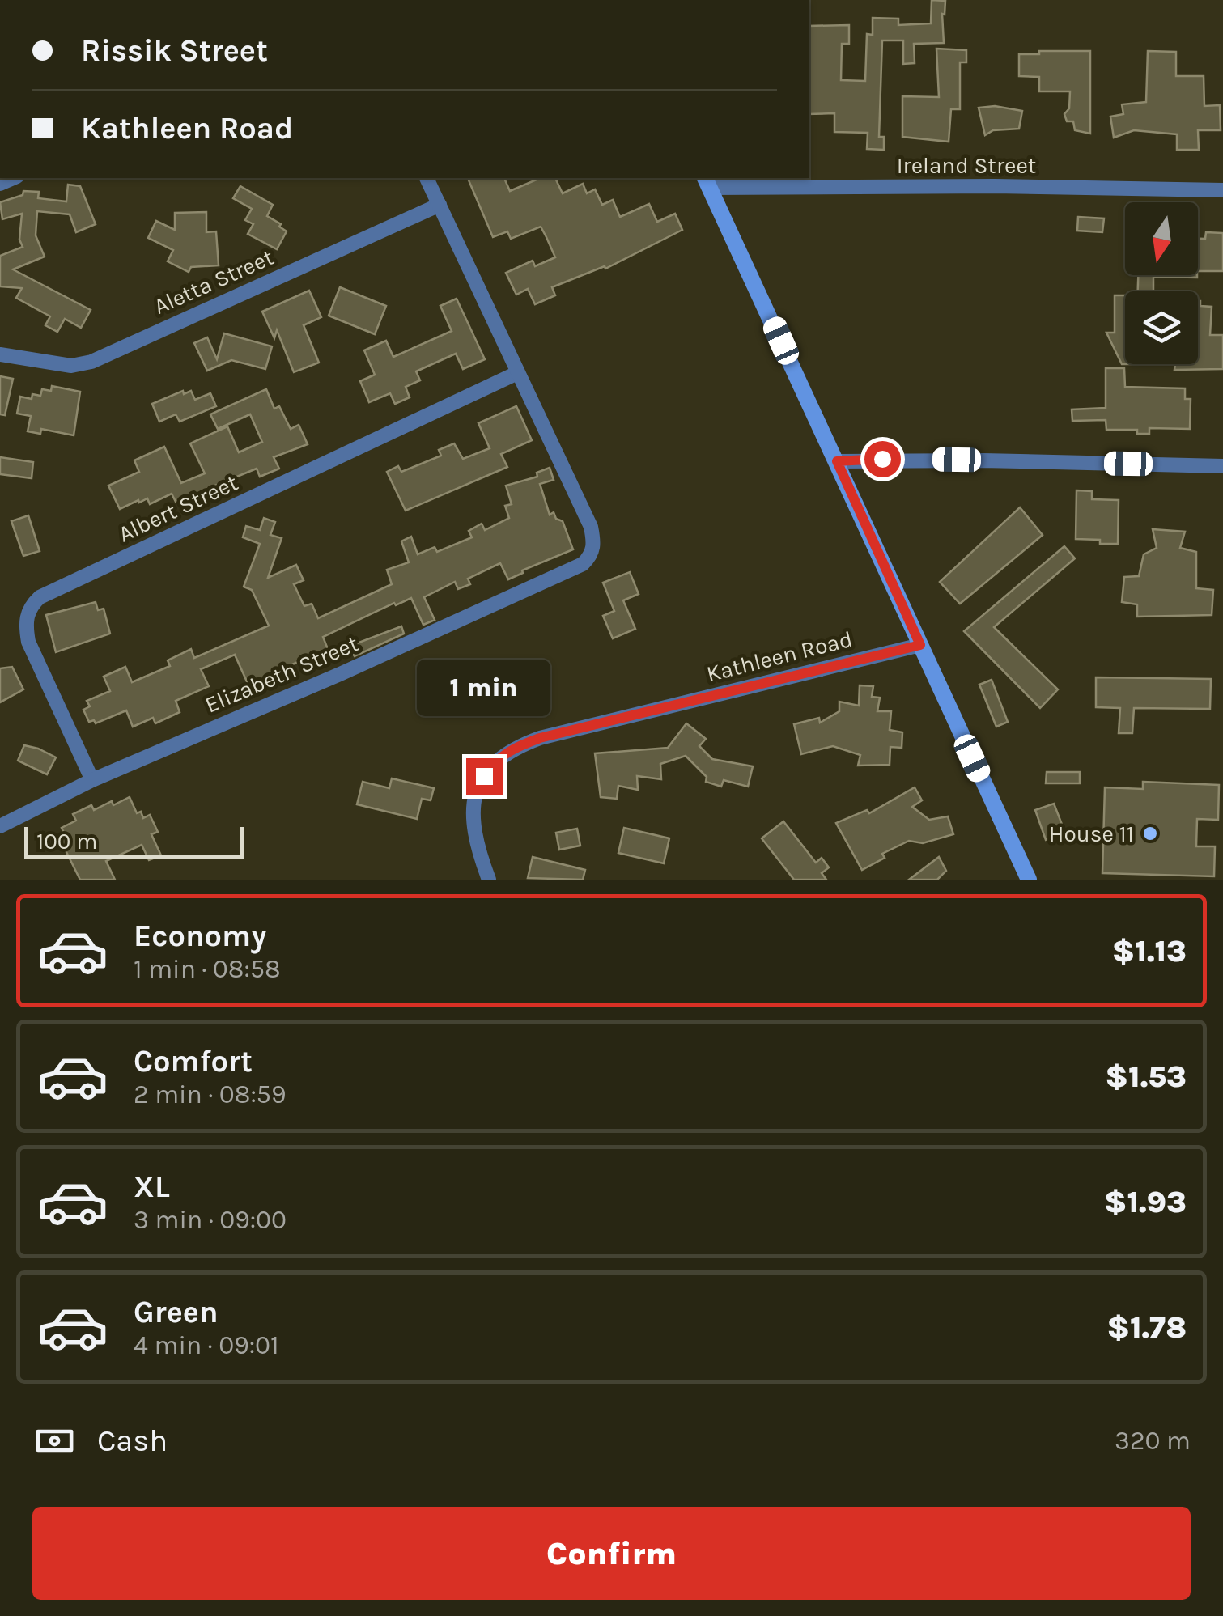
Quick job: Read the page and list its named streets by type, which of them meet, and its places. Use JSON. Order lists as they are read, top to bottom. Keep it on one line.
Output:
{"streets":{"street":["Ireland Street","Aletta Street","Albert Street","Kathleen Road","Elizabeth Street"]},"crossings":[["Albert Street","Elizabeth Street"]],"places":["House 11"],"scale_bar":"100 m","north":"bottom","page":{"banner":["Rissik Street","Kathleen Road"],"bubble":"1 min","scale":"100 m","list":[{"name":"Economy","note":"1 min · 08:58","value":"$1.13"},{"name":"Comfort","note":"2 min · 08:59","value":"$1.53"},{"name":"XL","note":"3 min · 09:00","value":"$1.93"},{"name":"Green","note":"4 min · 09:01","value":"$1.78"}],"pay":["Cash","320 m"],"buttons":"Confirm"}}
